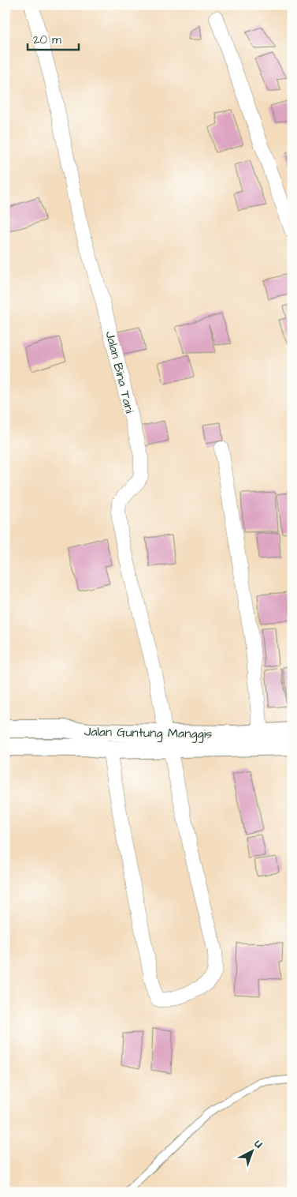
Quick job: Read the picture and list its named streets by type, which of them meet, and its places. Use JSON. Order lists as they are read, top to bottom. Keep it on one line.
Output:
{"streets":{"street":["Jalan Bina Tani","Jalan Guntung Manggis"]},"crossings":[["Jalan Bina Tani","Jalan Guntung Manggis"]],"scale_bar":"20 m","north":"top right"}
